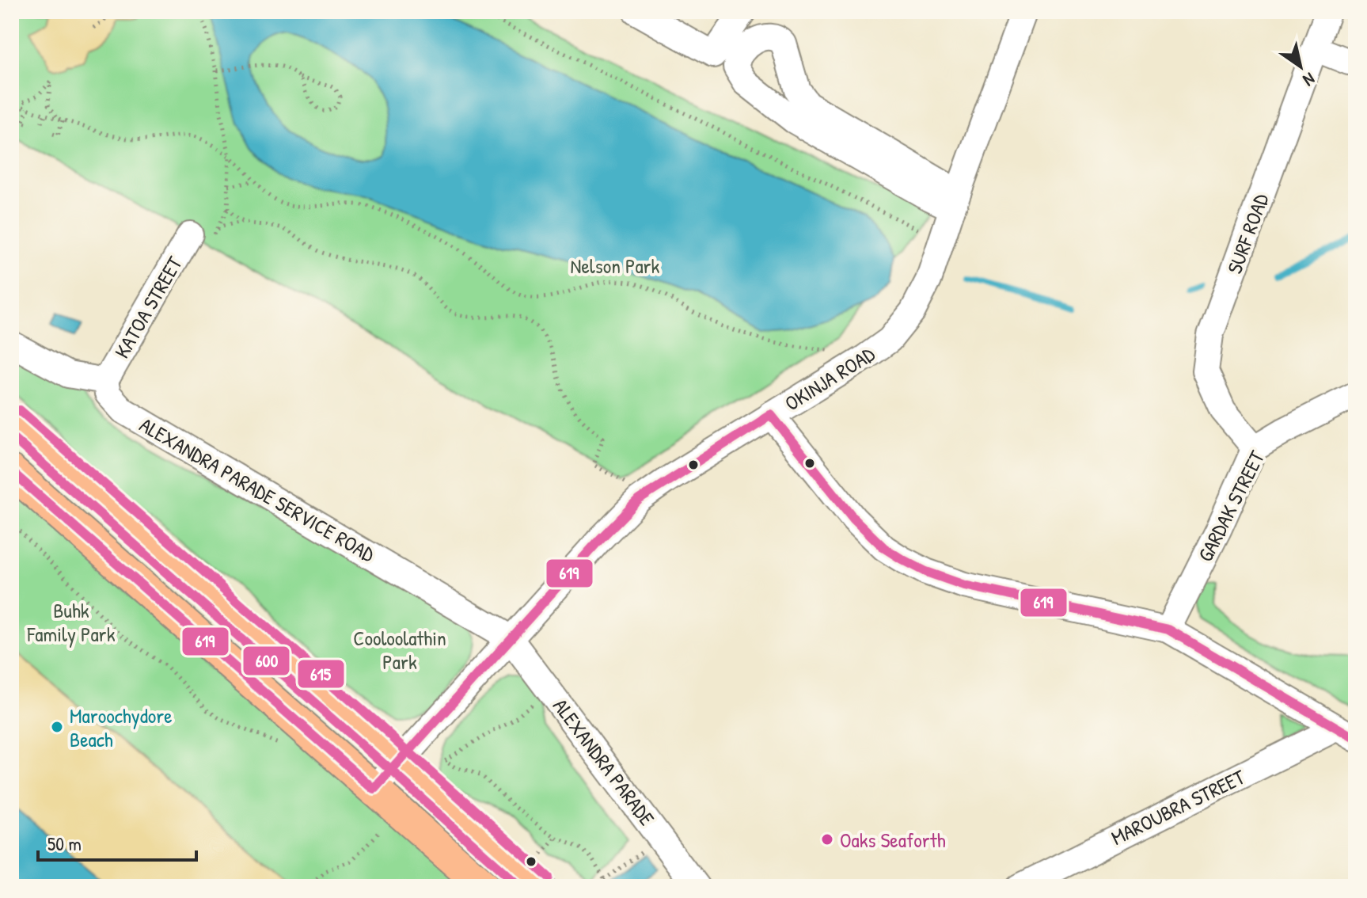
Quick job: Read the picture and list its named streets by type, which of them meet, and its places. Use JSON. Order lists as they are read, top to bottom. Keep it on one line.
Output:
{"streets":{"street":["SURF ROAD","KATOA STREET","OKINJA ROAD","ALEXANDRA PARADE SERVICE ROAD","GARDAK STREET","ALEXANDRA PARADE","MAROUBRA STREET"]},"crossings":[["SURF ROAD","GARDAK STREET"],["KATOA STREET","ALEXANDRA PARADE SERVICE ROAD"],["OKINJA ROAD","ALEXANDRA PARADE SERVICE ROAD"],["OKINJA ROAD","ALEXANDRA PARADE"],["ALEXANDRA PARADE SERVICE ROAD","ALEXANDRA PARADE"]],"parks":["Nelson Park","Buhk Family Park","Cooloolathin Park"],"places":["Maroochydore Beach","Oaks Seaforth"],"lines":["transit line 615","transit line 619","transit line 600"],"scale_bar":"50 m","north":"bottom right"}
